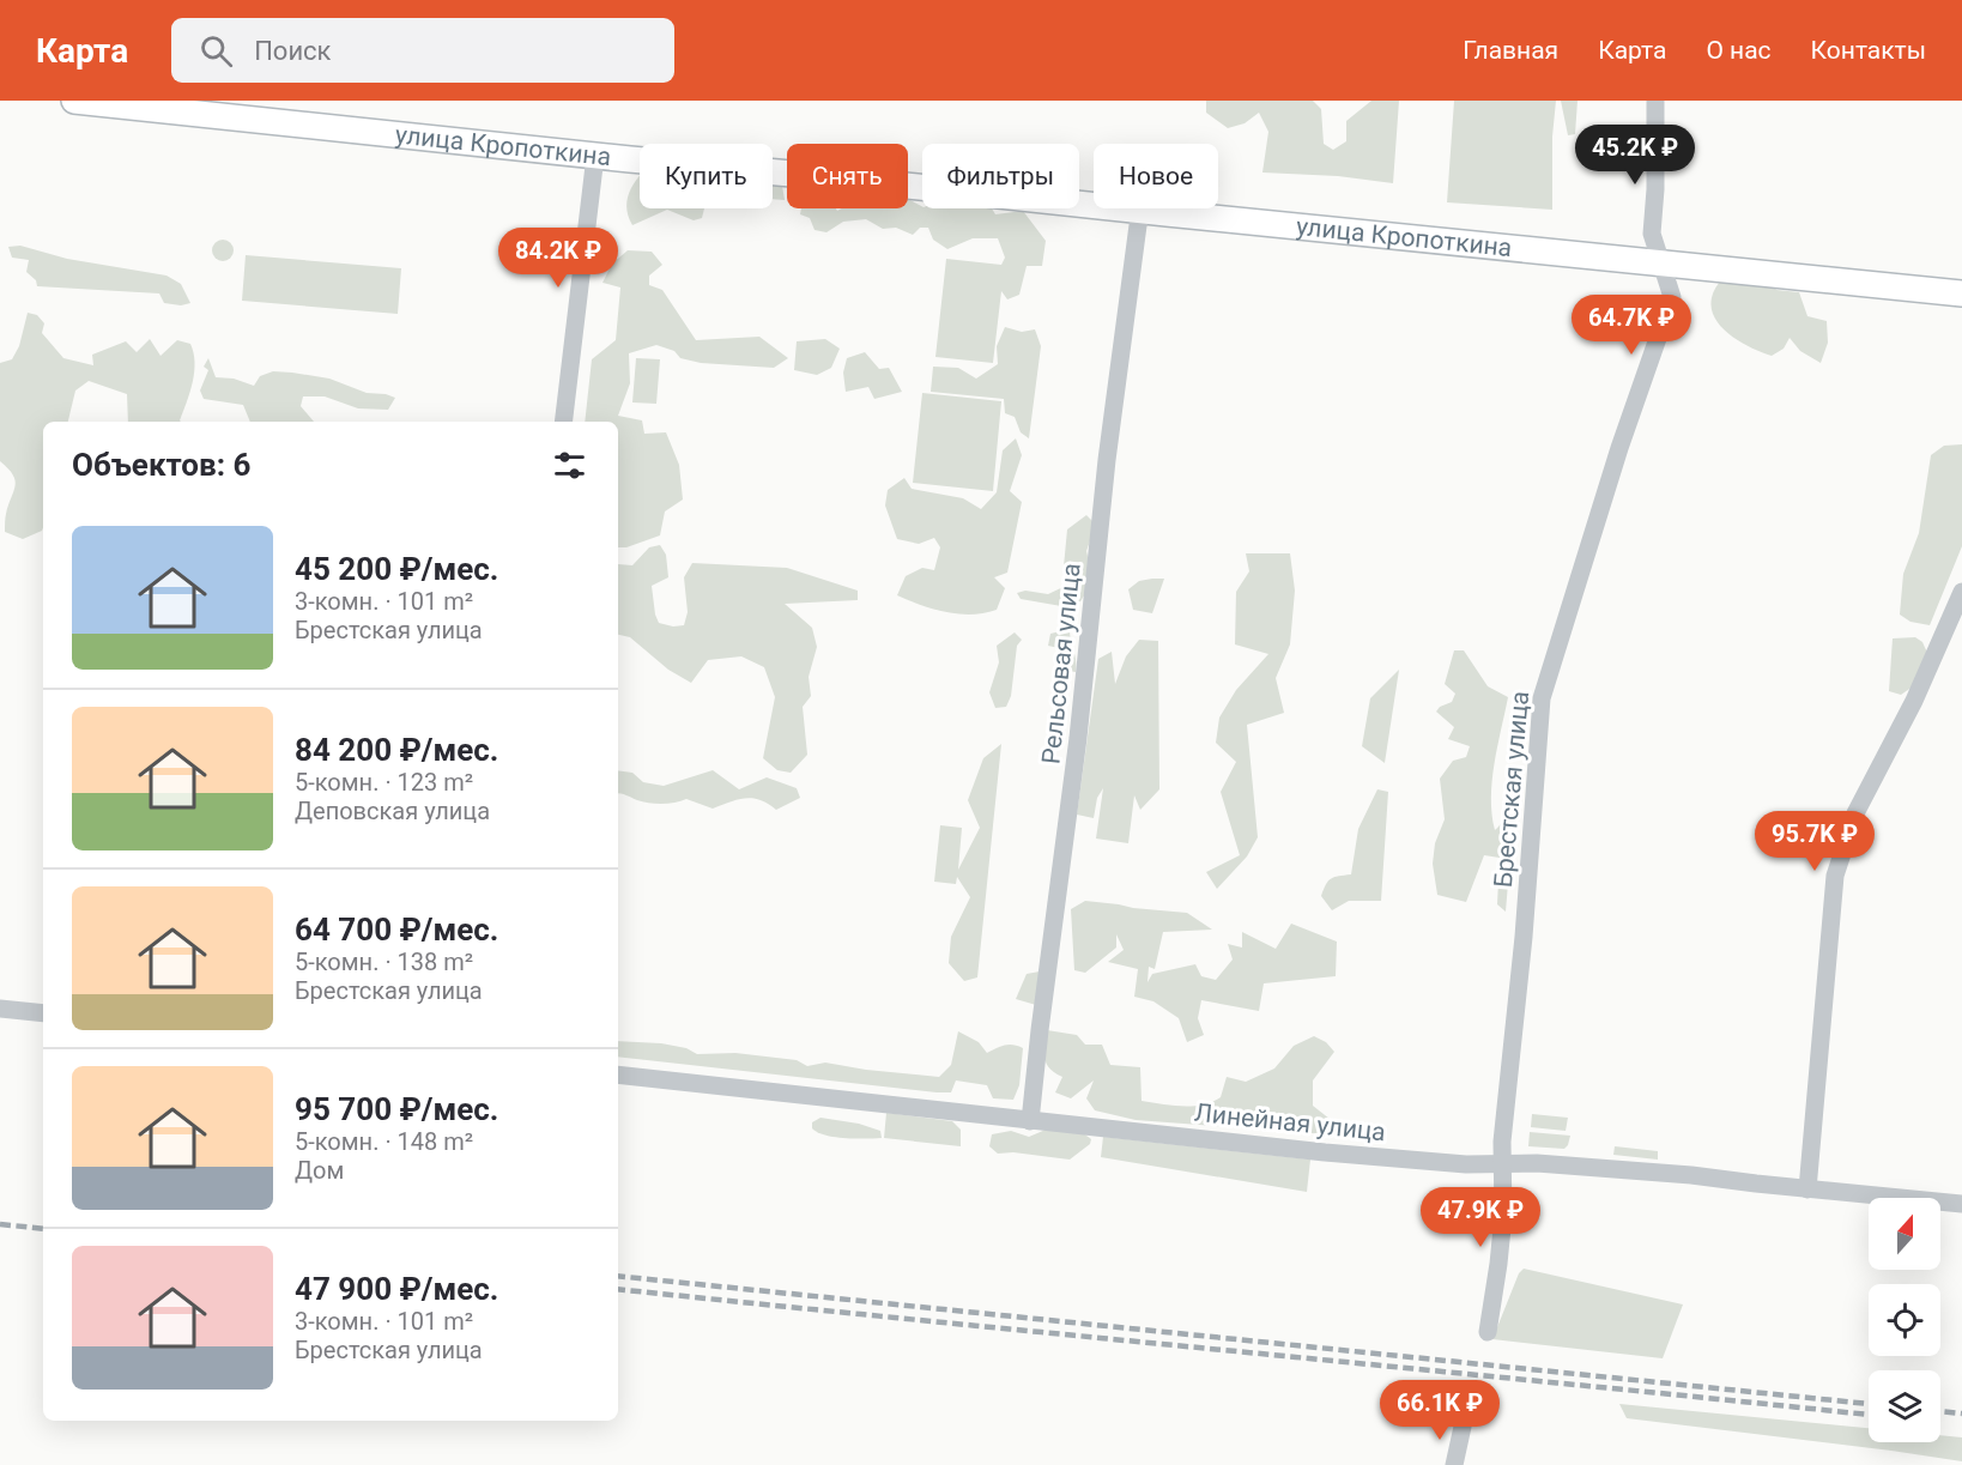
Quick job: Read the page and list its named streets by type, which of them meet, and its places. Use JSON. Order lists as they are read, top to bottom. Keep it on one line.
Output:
{"streets":{"main road":["улица Кропоткина"],"street":["Рельсовая улица","Брестская улица","Линейная улица"]},"crossings":[["улица Кропоткина","Рельсовая улица"],["улица Кропоткина","Брестская улица"],["Рельсовая улица","Линейная улица"],["Брестская улица","Линейная улица"]],"north":"top","page":{"header":"Карта","search":"Поиск","nav":["Главная","Карта","О нас","Контакты"],"price":["45.2K ₽","84.2K ₽","64.7K ₽","95.7K ₽","47.9K ₽","66.1K ₽"],"chip":["Купить","Снять","Фильтры","Новое"],"heading":"Объектов: 6","list":[{"name":"45 200 ₽/мес.","note":"3-комн. · 101 m² · Брестская улица"},{"name":"84 200 ₽/мес.","note":"5-комн. · 123 m² · Деповская улица"},{"name":"64 700 ₽/мес.","note":"5-комн. · 138 m² · Брестская улица"},{"name":"95 700 ₽/мес.","note":"5-комн. · 148 m² · Дом"},{"name":"47 900 ₽/мес.","note":"3-комн. · 101 m² · Брестская улица"}]}}
